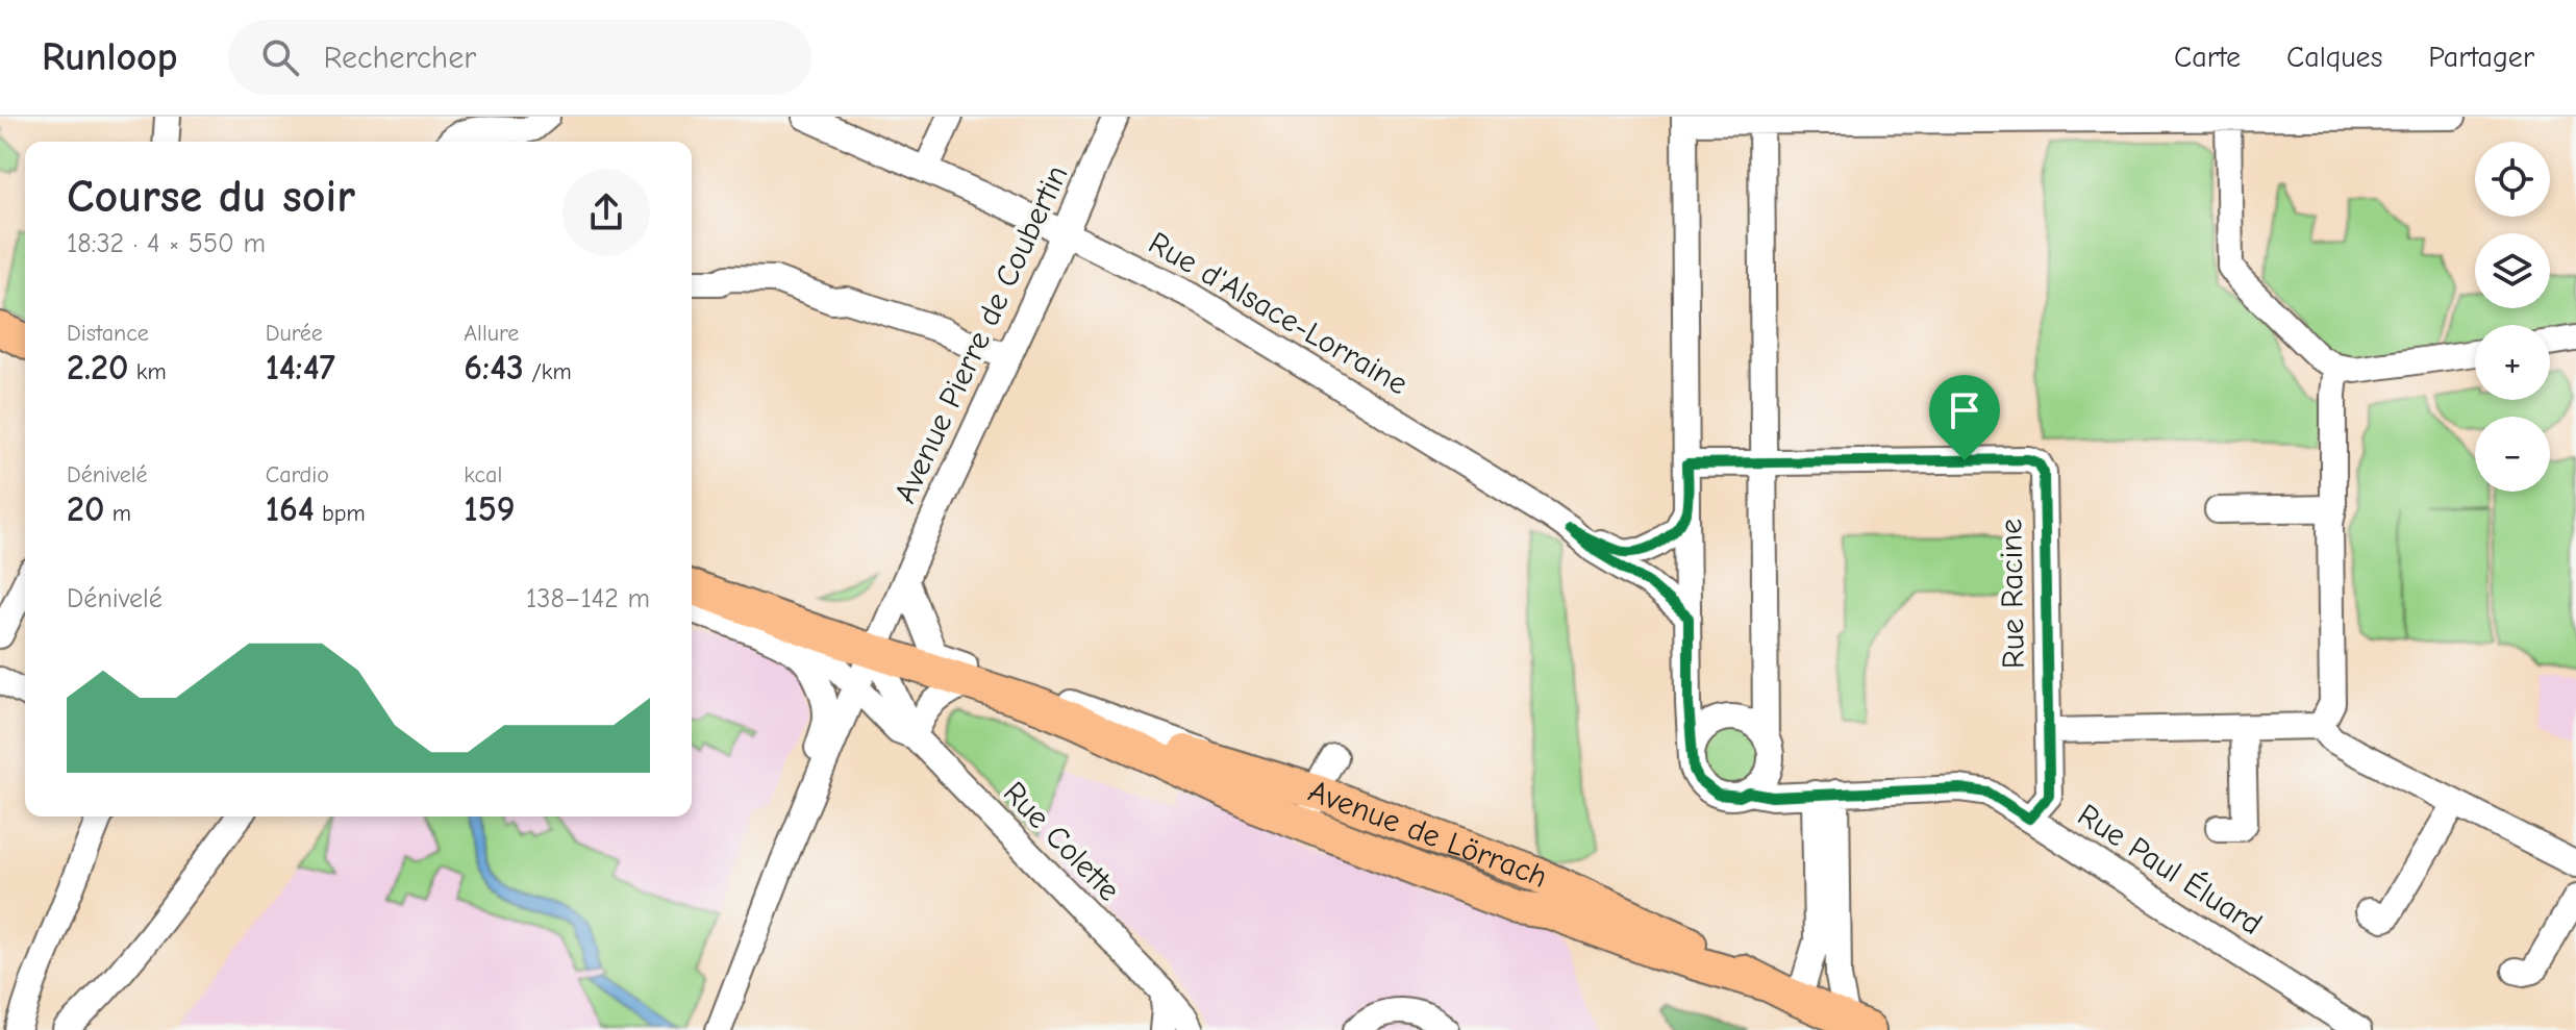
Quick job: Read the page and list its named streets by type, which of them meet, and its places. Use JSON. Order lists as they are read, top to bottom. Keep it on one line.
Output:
{"streets":{"main road":["Avenue de Lörrach"],"street":["Rue d'Alsace-Lorraine","Avenue Pierre de Coubertin","Rue Racine","Rue Colette","Rue Paul Éluard"]},"crossings":[["Rue d'Alsace-Lorraine","Avenue Pierre de Coubertin"],["Avenue Pierre de Coubertin","Avenue de Lörrach"],["Avenue Pierre de Coubertin","Rue Colette"],["Rue Racine","Rue Paul Éluard"],["Avenue de Lörrach","Rue Colette"]],"page":{"header":"Runloop","search":"Rechercher","nav":["Carte","Calques","Partager"],"map_buttons":["+","−"],"heading":["Course du soir","18:32 · 4 × 550 m"],"stats":[["Distance","2.20 km"],["Durée","14:47"],["Allure","6:43 /km"],["Dénivelé","20 m"],["Cardio","164 bpm"],["kcal","159"]],"chart":["Dénivelé","138–142 m"]}}
